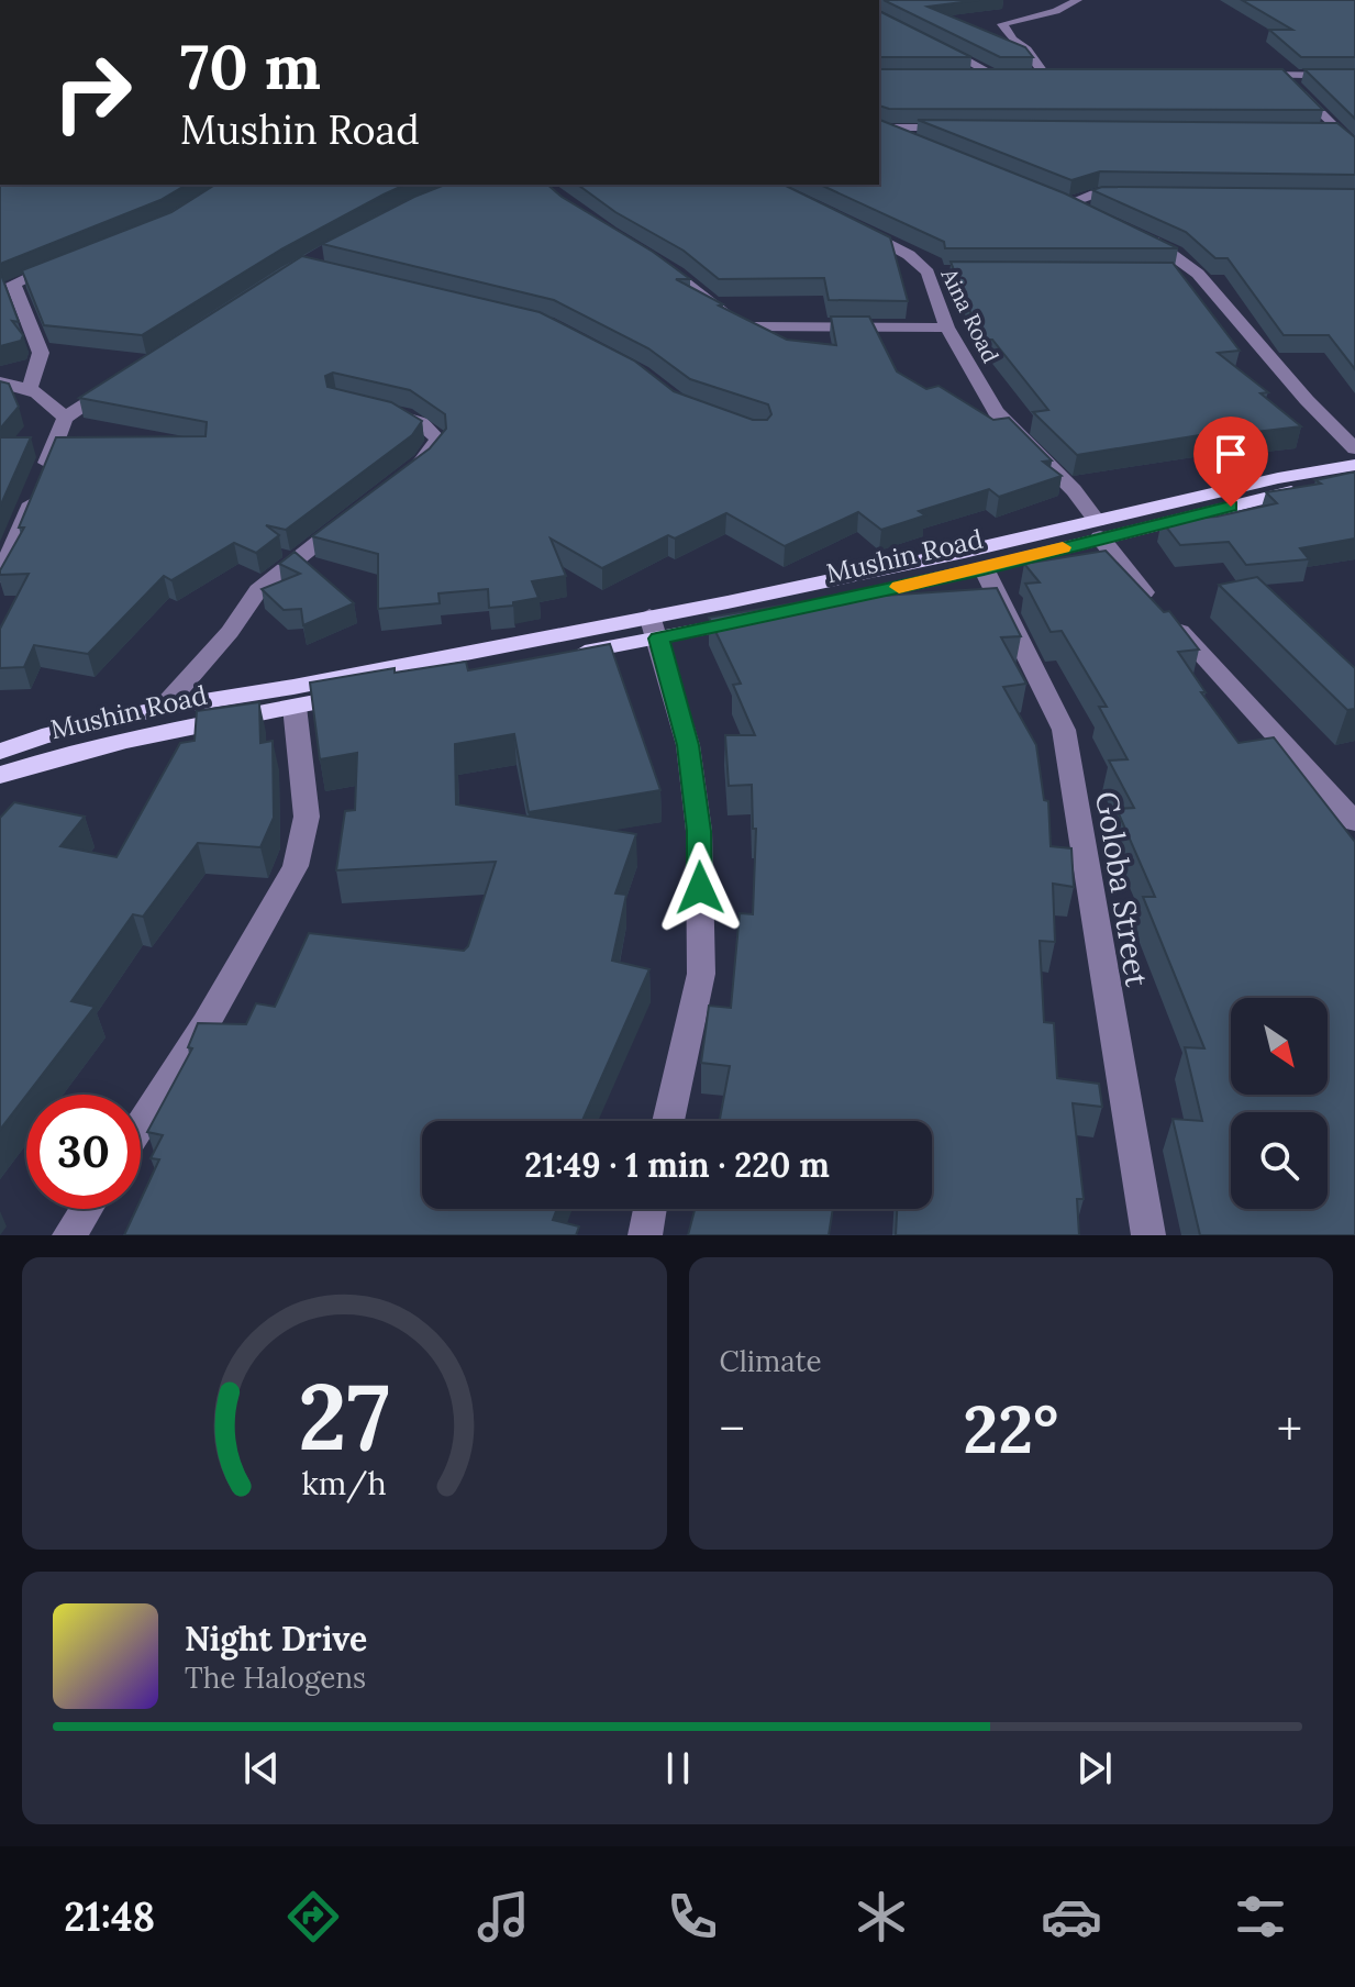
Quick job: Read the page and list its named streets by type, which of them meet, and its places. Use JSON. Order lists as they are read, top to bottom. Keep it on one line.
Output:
{"streets":{"main road":["Mushin Road"],"street":["Aina Road","Goloba Street"]},"crossings":[["Aina Road","Mushin Road"],["Mushin Road","Goloba Street"]],"north":"bottom right","page":{"turn":["70 m","Mushin Road"],"limit":"30","trip":"21:49 · 1 min · 220 m","tile":"Climate","heat":["−","22°","+"],"song":["Night Drive","The Halogens"],"tabs":"21:48","gauge":["27","km/h"]}}
